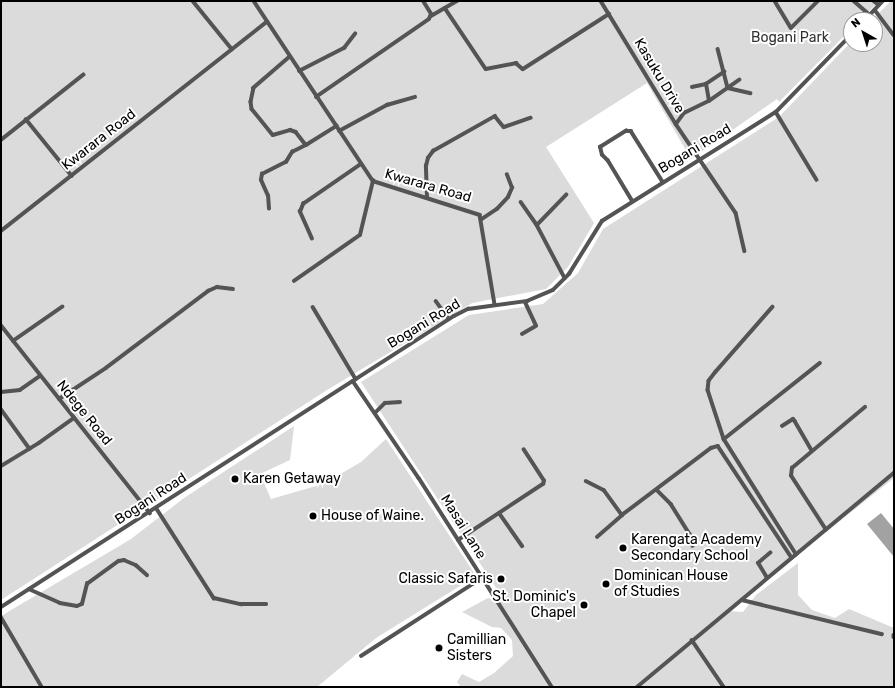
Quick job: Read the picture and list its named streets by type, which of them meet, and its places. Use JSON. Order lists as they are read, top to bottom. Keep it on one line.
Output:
{"streets":{"street":["Kasuku Drive","Kwarara Road","Bogani Road","Ndege Road","Masai Lane"]},"crossings":[["Kasuku Drive","Bogani Road"],["Kwarara Road","Bogani Road"],["Bogani Road","Ndege Road"],["Bogani Road","Masai Lane"]],"parks":["Bogani Park"],"places":["Karen Getaway","House of Waine.","Karengata Academy Secondary School","Classic Safaris","Dominican House of Studies","St. Dominic's Chapel","Camillian Sisters"],"north":"top left"}
